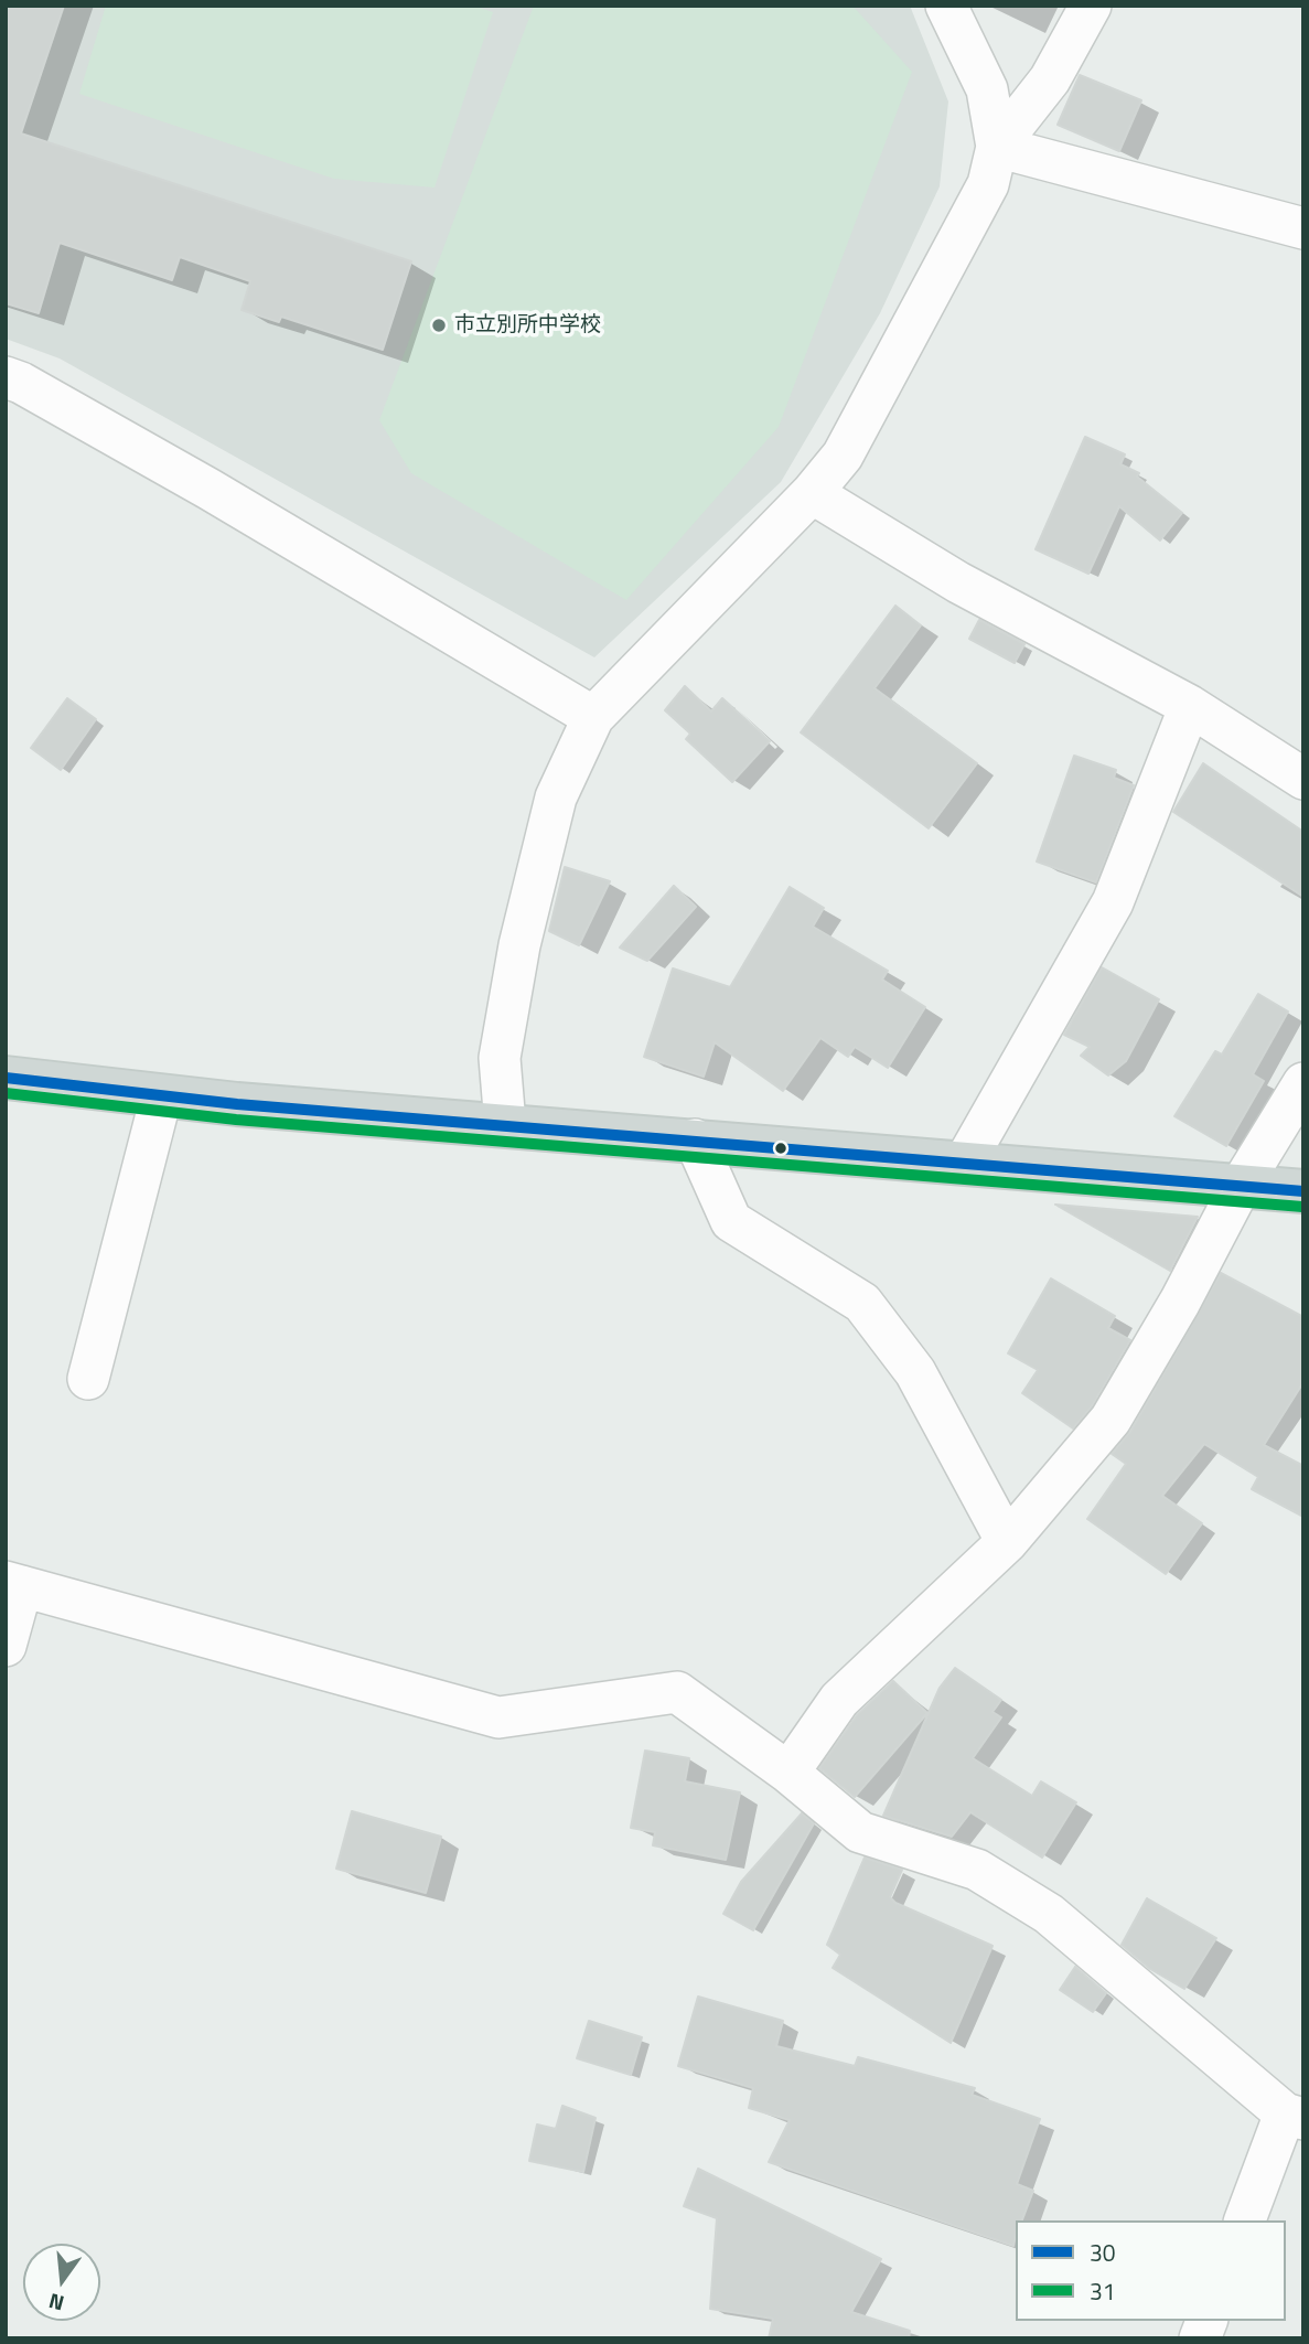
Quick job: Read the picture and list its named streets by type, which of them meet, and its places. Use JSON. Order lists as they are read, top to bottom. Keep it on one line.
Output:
{"places":["市立別所中学校"],"lines":["transit line 30","transit line 31"],"legend":["30","31"],"north":"bottom"}
